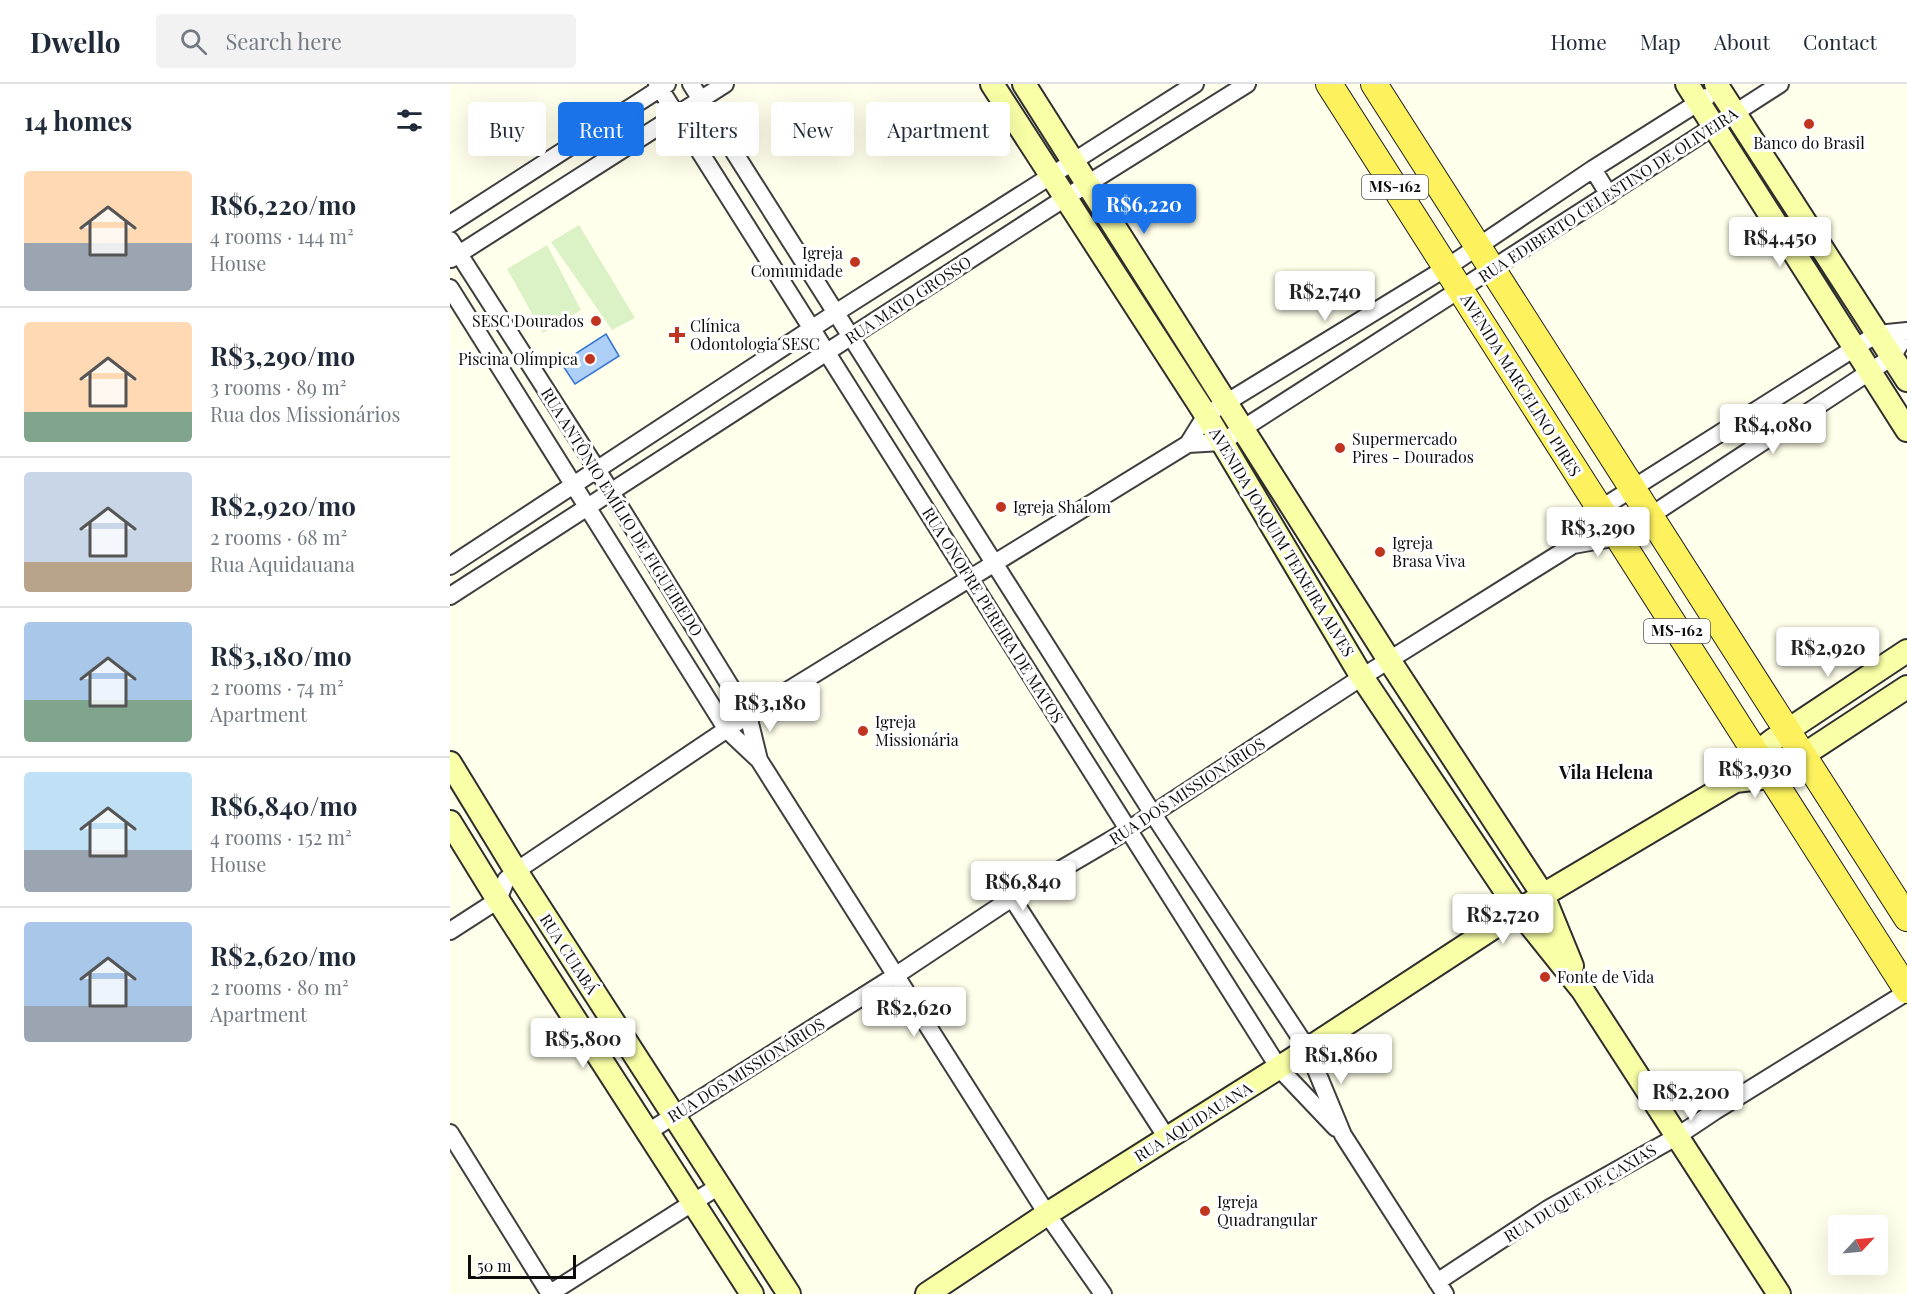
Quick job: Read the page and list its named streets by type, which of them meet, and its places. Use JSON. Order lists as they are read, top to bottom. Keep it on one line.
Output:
{"streets":{"main road":["MS-162","AVENIDA MARCELINO PIRES","AVENIDA JOAQUIM TEIXEIRA ALVES","RUA CUIABÁ","RUA AQUIDAUANA"],"street":["RUA EDIBERTO CELESTINO DE OLIVEIRA","RUA MATO GROSSO","RUA ANTÔNIO EMÍLIO DE FIGUEIREDO","RUA ONOFRE PEREIRA DE MATOS","RUA DOS MISSIONÁRIOS","RUA DUQUE DE CAXIAS"]},"crossings":[["MS-162","RUA EDIBERTO CELESTINO DE OLIVEIRA"],["MS-162","RUA DOS MISSIONÁRIOS"],["MS-162","RUA AQUIDAUANA"],["RUA EDIBERTO CELESTINO DE OLIVEIRA","AVENIDA MARCELINO PIRES"],["RUA EDIBERTO CELESTINO DE OLIVEIRA","RUA ANTÔNIO EMÍLIO DE FIGUEIREDO"],["RUA EDIBERTO CELESTINO DE OLIVEIRA","AVENIDA JOAQUIM TEIXEIRA ALVES"],["RUA EDIBERTO CELESTINO DE OLIVEIRA","RUA ONOFRE PEREIRA DE MATOS"],["RUA EDIBERTO CELESTINO DE OLIVEIRA","RUA CUIABÁ"],["RUA MATO GROSSO","RUA ANTÔNIO EMÍLIO DE FIGUEIREDO"],["RUA MATO GROSSO","AVENIDA JOAQUIM TEIXEIRA ALVES"],["RUA MATO GROSSO","RUA ONOFRE PEREIRA DE MATOS"],["AVENIDA MARCELINO PIRES","RUA DOS MISSIONÁRIOS"],["AVENIDA MARCELINO PIRES","RUA AQUIDAUANA"],["AVENIDA MARCELINO PIRES","RUA DUQUE DE CAXIAS"],["RUA ANTÔNIO EMÍLIO DE FIGUEIREDO","RUA DOS MISSIONÁRIOS"],["RUA ANTÔNIO EMÍLIO DE FIGUEIREDO","RUA AQUIDAUANA"],["AVENIDA JOAQUIM TEIXEIRA ALVES","RUA DOS MISSIONÁRIOS"],["AVENIDA JOAQUIM TEIXEIRA ALVES","RUA AQUIDAUANA"],["AVENIDA JOAQUIM TEIXEIRA ALVES","RUA DUQUE DE CAXIAS"],["RUA ONOFRE PEREIRA DE MATOS","RUA DOS MISSIONÁRIOS"],["RUA ONOFRE PEREIRA DE MATOS","RUA AQUIDAUANA"],["RUA ONOFRE PEREIRA DE MATOS","RUA DUQUE DE CAXIAS"],["RUA DOS MISSIONÁRIOS","RUA CUIABÁ"]],"districts":["Vila Helena"],"places":{"other":["Banco do Brasil","Igreja Comunidade","SESC Dourados","Piscina Olímpica","Supermercado Pires - Dourados","Igreja Shalom","Igreja Brasa Viva","Igreja Missionária","Fonte de Vida","Igreja Quadrangular"],"health":["Clínica Odontologia SESC"]},"scale_bar":"50 m","north":"top right","page":{"header":"Dwello","search":"Search here","nav":["Home","Map","About","Contact"],"heading":"14 homes","chip":["Buy","Rent","Filters","New","Apartment"],"list":[{"name":"R$6,220/mo","note":"4 rooms · 144 m² · House"},{"name":"R$3,290/mo","note":"3 rooms · 89 m² · Rua dos Missionários"},{"name":"R$2,920/mo","note":"2 rooms · 68 m² · Rua Aquidauana"},{"name":"R$3,180/mo","note":"2 rooms · 74 m² · Apartment"},{"name":"R$6,840/mo","note":"4 rooms · 152 m² · House"},{"name":"R$2,620/mo","note":"2 rooms · 80 m² · Apartment"}],"price":["R$6,220","R$4,450","R$2,740","R$4,080","R$3,290","R$2,920","R$3,180","R$3,930","R$6,840","R$2,720","R$2,620","R$5,800","R$1,860","R$2,200"],"scale":"50 m"}}
